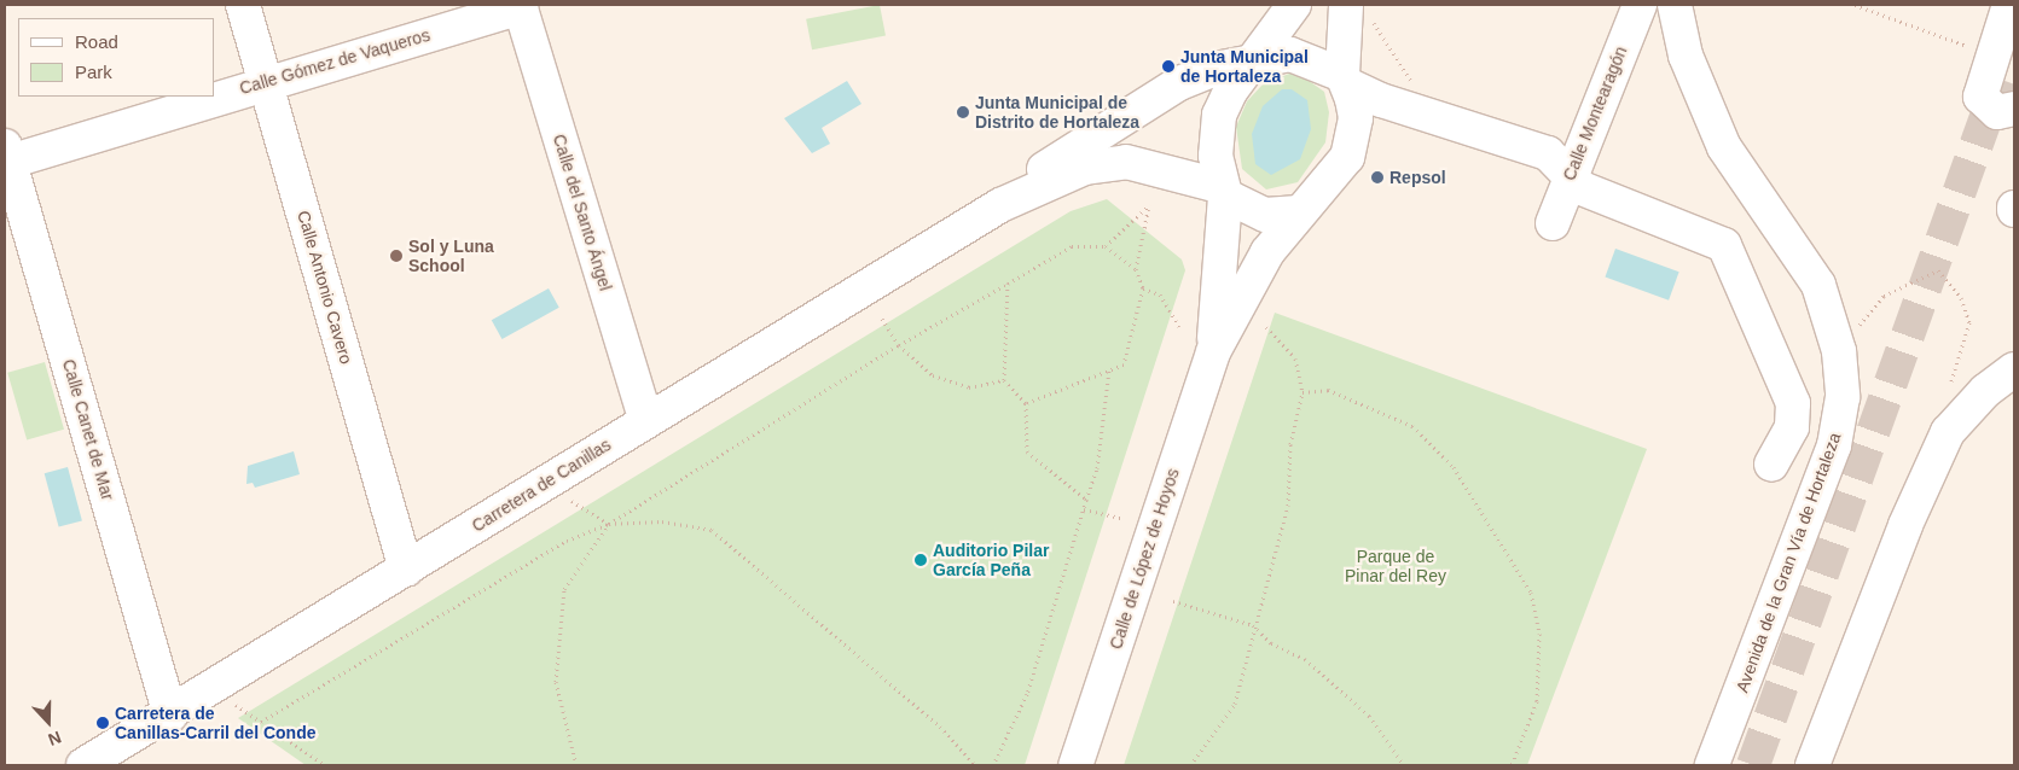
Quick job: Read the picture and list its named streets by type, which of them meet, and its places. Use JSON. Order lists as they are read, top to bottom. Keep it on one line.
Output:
{"streets":{"street":["Calle Gómez de Vaqueros","Calle Montearagón","Calle del Santo Ángel","Calle Antonio Cavero","Calle Canet de Mar","Carretera de Canillas","Calle de López de Hoyos","Avenida de la Gran Vía de Hortaleza"]},"crossings":[["Calle Gómez de Vaqueros","Calle del Santo Ángel"],["Calle Gómez de Vaqueros","Calle Antonio Cavero"],["Calle Gómez de Vaqueros","Calle Canet de Mar"],["Calle del Santo Ángel","Carretera de Canillas"],["Calle Antonio Cavero","Carretera de Canillas"],["Calle Canet de Mar","Carretera de Canillas"],["Carretera de Canillas","Calle de López de Hoyos"]],"parks":["Parque de Pinar del Rey"],"places":["Junta Municipal de Hortaleza","Junta Municipal de Distrito de Hortaleza","Repsol","Sol y Luna School","Auditorio Pilar García Peña","Carretera de Canillas-Carril del Conde"],"legend":["Road","Park"],"north":"bottom"}
